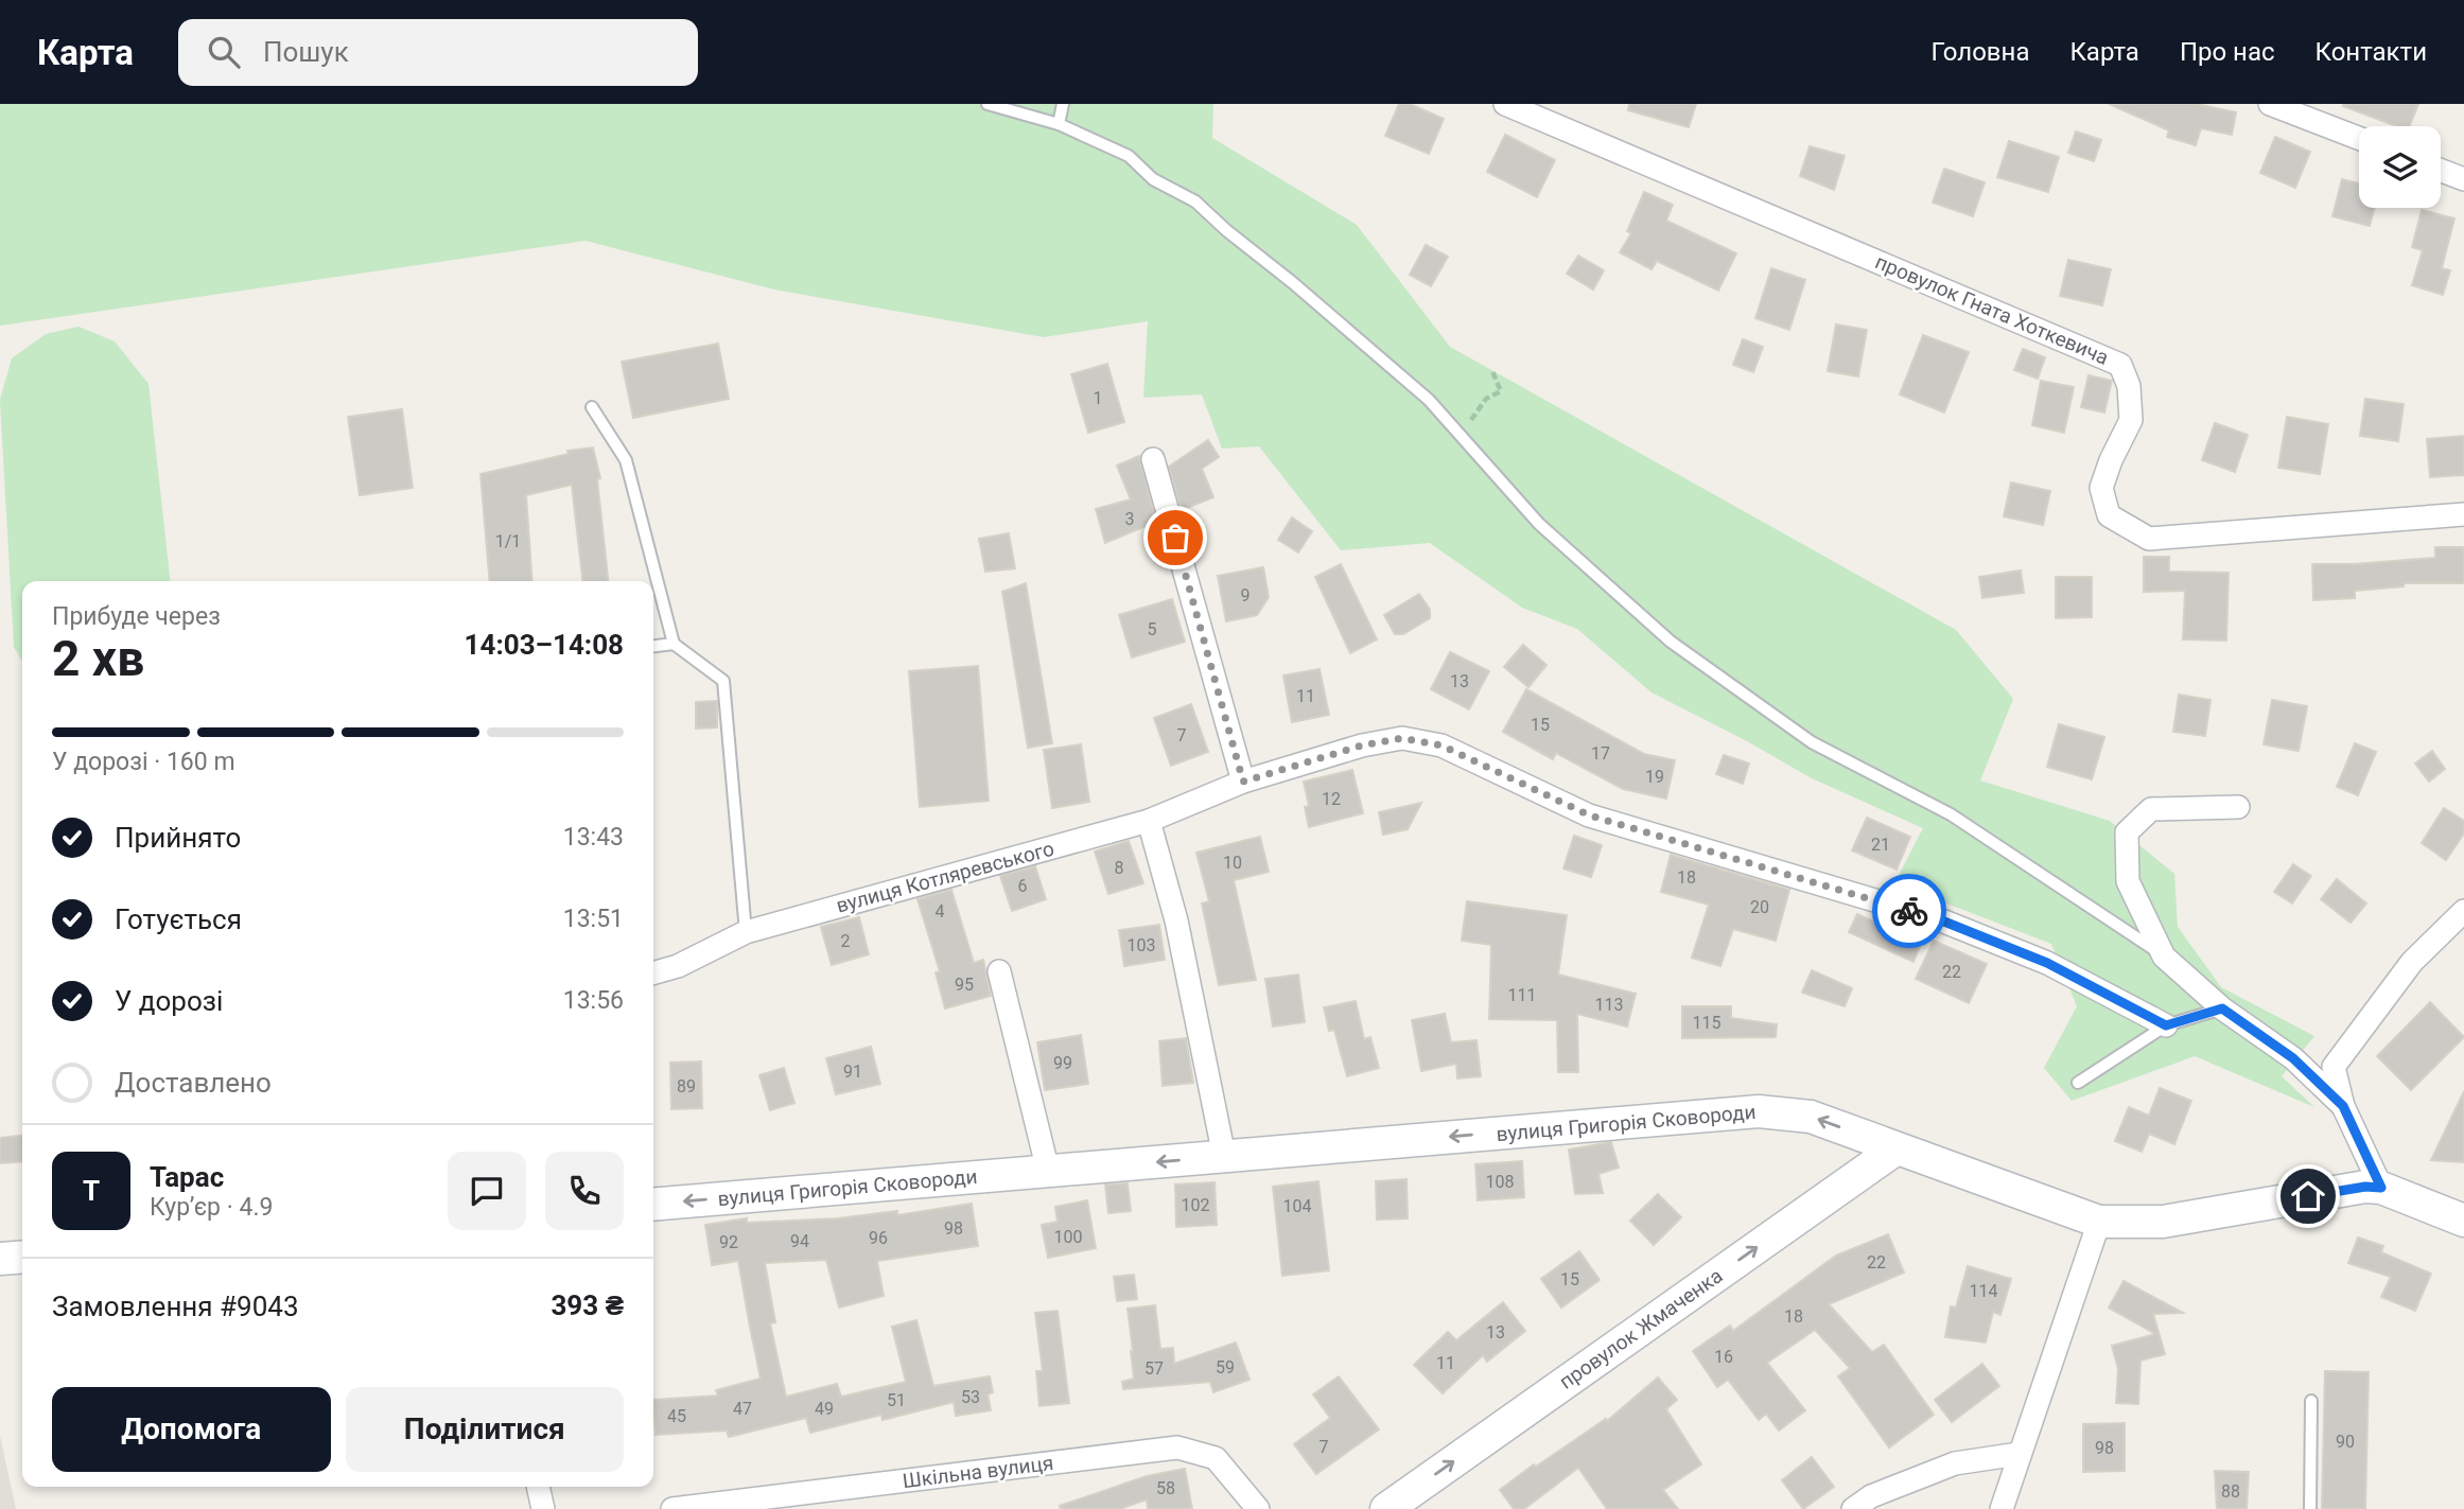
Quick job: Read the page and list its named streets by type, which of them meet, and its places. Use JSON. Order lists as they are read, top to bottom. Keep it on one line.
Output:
{"streets":{"street":["провулок Гната Хоткевича","вулиця Котляревського","вулиця Григорія Сковороди","провулок Жмаченка","Шкільна вулиця"]},"crossings":[["вулиця Григорія Сковороди","провулок Жмаченка"]],"one_way":["вулиця Григорія Сковороди","провулок Жмаченка"],"house_numbers":["1","3","1/1","9","5","13","11","15","7","17","19","12","21","10","8","18","6","20","4","2","103","22","95","111","113","115","99","91","89","108","102","104","98","100","96","94","92","22","15","114","18","13","16","11","59","57","53","51","47","49","45","90","7","98","58","88"],"page":{"header":"Карта","search":"Пошук","nav":["Головна","Карта","Про нас","Контакти"],"heading":["2 хв","Прибуде через","14:03–14:08"],"panel":["Тарас","Кур’єр · 4.9","Замовлення #9043","393 ₴"],"bar":"У дорозі · 160 m","list":[["Прийнято","13:43"],["Готується","13:51"],["У дорозі","13:56"],"Доставлено"],"round":"Т","buttons":["Допомога","Поділитися"]}}
